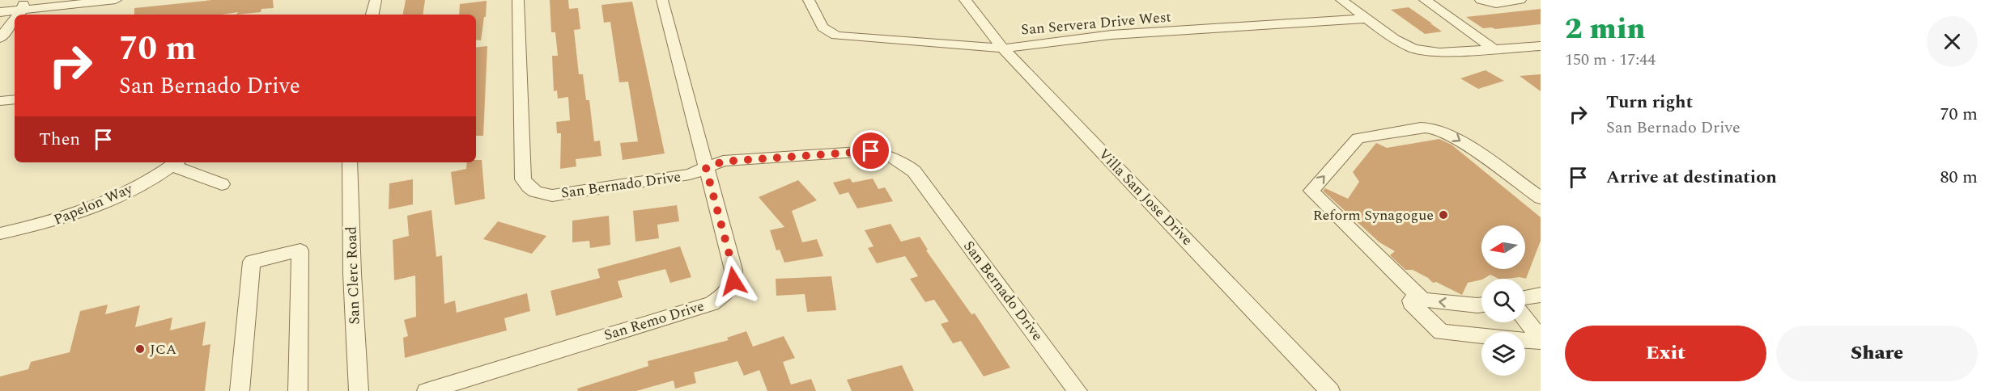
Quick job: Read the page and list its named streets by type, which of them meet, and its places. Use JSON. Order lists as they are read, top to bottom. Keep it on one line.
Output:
{"streets":{"street":["San Servera Drive West","San Bernado Drive","Villa San Jose Drive","Papelon Way","San Clerc Road","San Remo Drive"]},"crossings":[["San Servera Drive West","Villa San Jose Drive"],["San Bernado Drive","San Remo Drive"]],"places":["Reform Synagogue","JCA"],"north":"left","page":{"heading":["2 min","150 m · 17:44"],"turn":["70 m","San Bernado Drive"],"list":[{"name":"Turn right","note":"San Bernado Drive","value":"70 m"},{"name":"Arrive at destination","value":"80 m"}],"then":"Then","buttons":["Exit","Share"]}}
